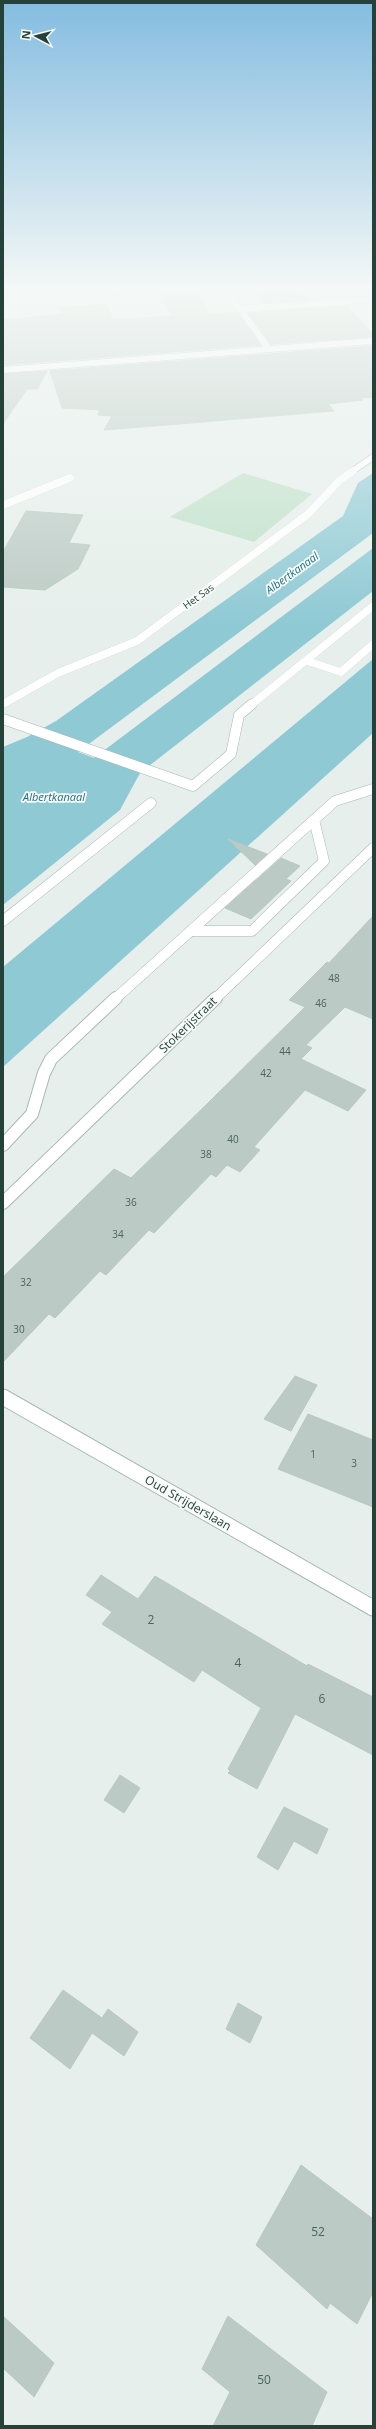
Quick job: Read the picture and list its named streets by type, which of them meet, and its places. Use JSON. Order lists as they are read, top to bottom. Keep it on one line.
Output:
{"streets":{"street":["Het Sas","Stokerijstraat","Oud Strijderslaan"]},"water":["Albertkanaal"],"house_numbers":["48","46","44","42","40","38","36","34","32","30","1","3","2","4","6","52","50"],"north":"left"}
